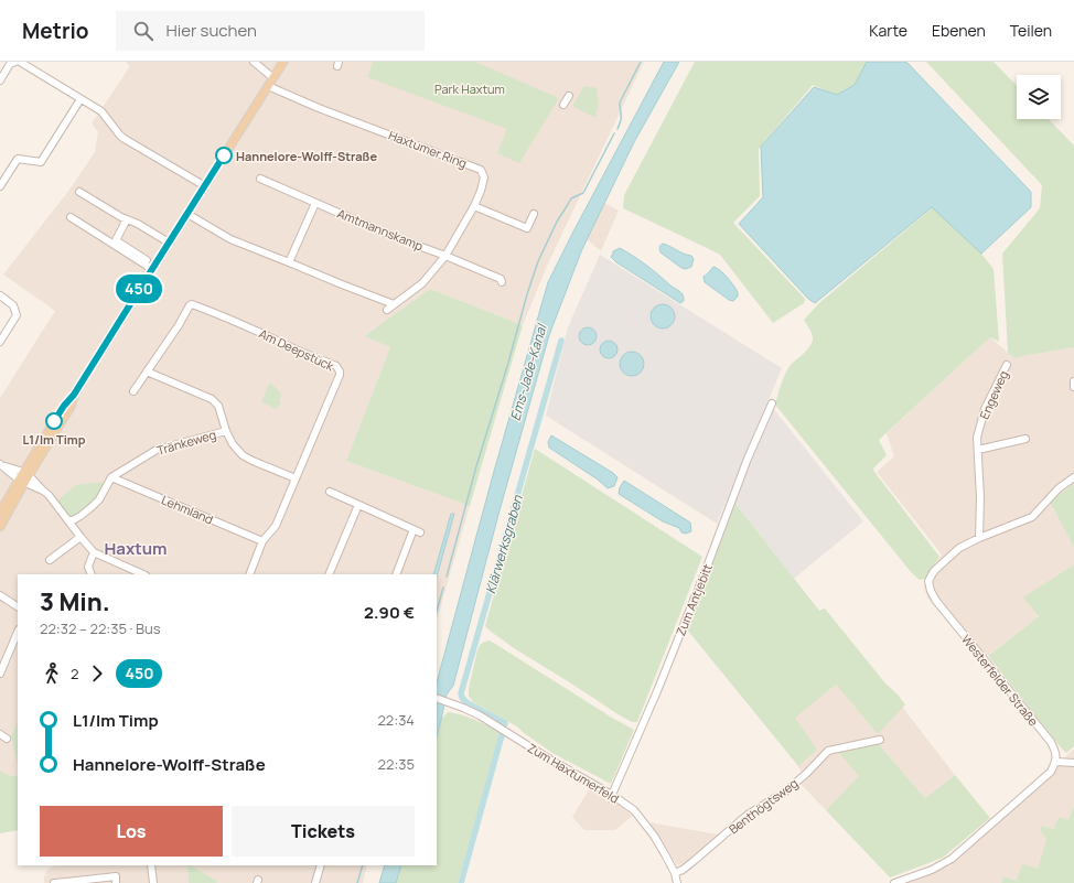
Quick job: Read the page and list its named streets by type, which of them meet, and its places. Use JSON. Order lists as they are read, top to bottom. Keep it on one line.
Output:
{"streets":{"street":["Haxtumer Ring","Amtmannskamp","Am Deepstück","Engeweg","Tränkeweg","Lehmland","Zum Antjebitt","Westerfelder Straße","Zum Haxtumerfeld","Benthögtsweg"]},"crossings":[["Haxtumer Ring","Amtmannskamp"],["Am Deepstück","Lehmland"],["Engeweg","Westerfelder Straße"],["Tränkeweg","Lehmland"],["Zum Antjebitt","Zum Haxtumerfeld"],["Zum Haxtumerfeld","Benthögtsweg"]],"districts":["Haxtum"],"water":["Ems-Jade-Kanal","Klärwerksgraben"],"parks":["Park Haxtum"],"places":["Hannelore-Wolff-Straße","L1/Im Timp"],"lines":["bus line 450"],"page":{"header":"Metrio","search":"Hier suchen","nav":["Karte","Ebenen","Teilen"],"on_map":"450","heading":["3 Min.","22:32 – 22:35 · Bus","2.90 €"],"legs":["2","450"],"list":[{"name":"L1/Im Timp","value":"22:34"},{"name":"Hannelore-Wolff-Straße","value":"22:35"}],"buttons":["Los","Tickets"]}}
